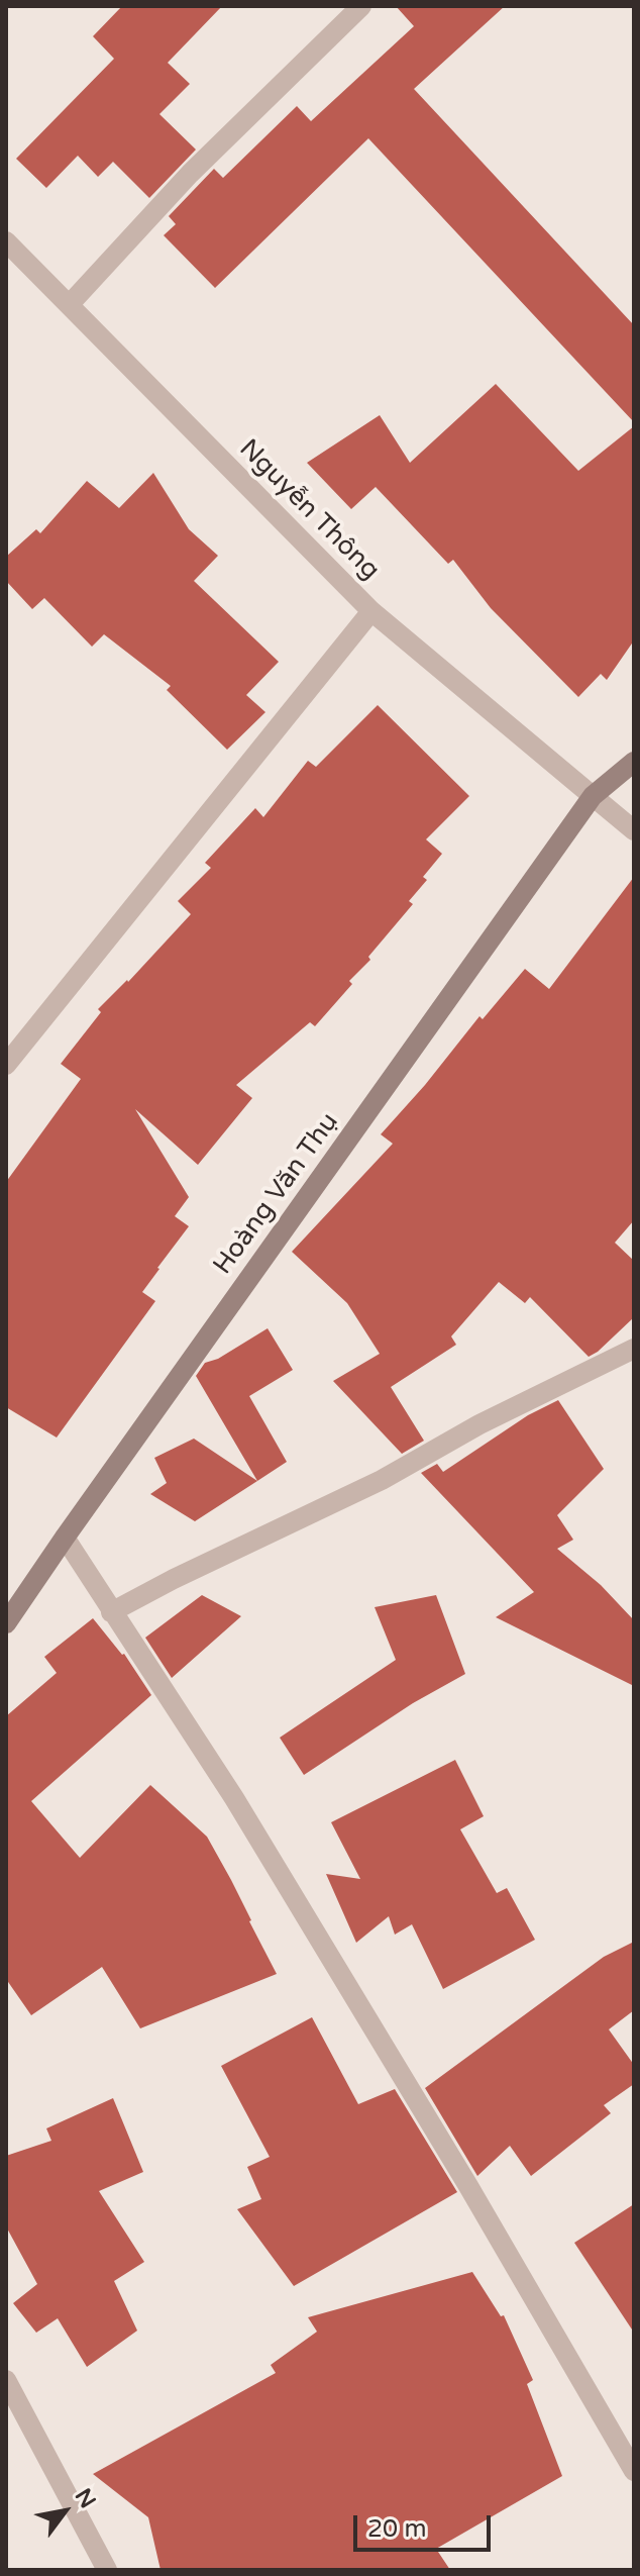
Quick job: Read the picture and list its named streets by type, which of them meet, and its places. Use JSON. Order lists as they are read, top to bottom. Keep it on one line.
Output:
{"streets":{"main road":["Hoàng Văn Thụ"],"street":["Nguyễn Thông"]},"crossings":[["Nguyễn Thông","Hoàng Văn Thụ"]],"scale_bar":"20 m","north":"top right"}
